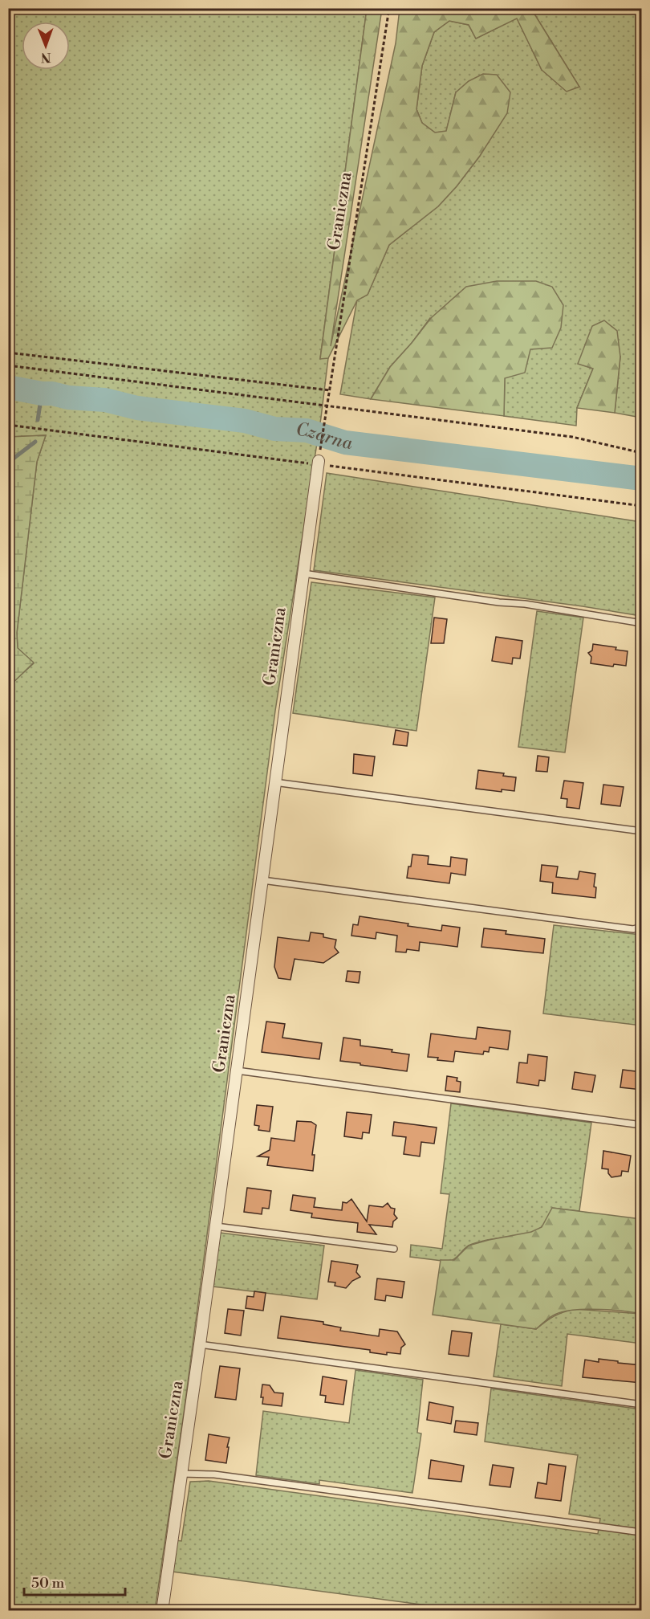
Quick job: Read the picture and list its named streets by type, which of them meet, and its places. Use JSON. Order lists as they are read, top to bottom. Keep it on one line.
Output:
{"streets":{"street":["Graniczna"]},"water":["Czarna"],"scale_bar":"50 m","north":"bottom"}
